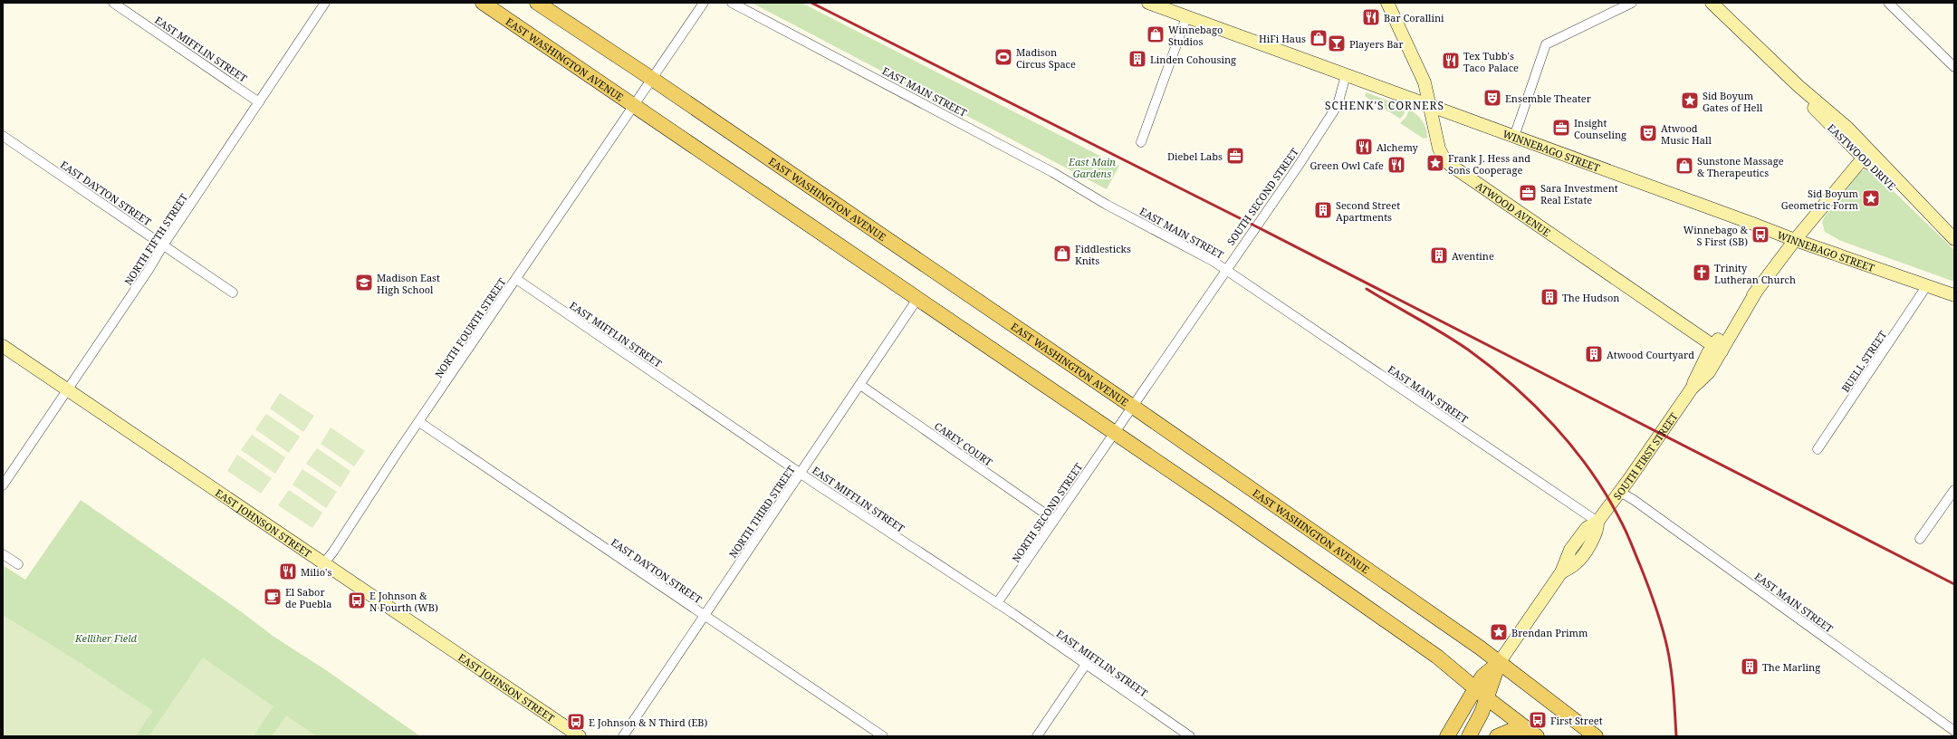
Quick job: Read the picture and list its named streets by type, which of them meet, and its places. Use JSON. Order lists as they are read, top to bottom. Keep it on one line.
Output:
{"streets":{"main road":["EAST WASHINGTON AVENUE","SOUTH FIRST STREET"],"street":["EAST MIFFLIN STREET","EAST MAIN STREET","WINNEBAGO STREET","EASTWOOD DRIVE","EAST DAYTON STREET","SOUTH SECOND STREET","ATWOOD AVENUE","NORTH FIFTH STREET","NORTH FOURTH STREET","BUELL STREET","CAREY COURT","NORTH THIRD STREET","NORTH SECOND STREET","EAST JOHNSON STREET"]},"crossings":[["EAST MIFFLIN STREET","NORTH FIFTH STREET"],["EAST MIFFLIN STREET","NORTH FOURTH STREET"],["EAST MIFFLIN STREET","NORTH THIRD STREET"],["EAST MIFFLIN STREET","NORTH SECOND STREET"],["EAST WASHINGTON AVENUE","SOUTH SECOND STREET"],["EAST WASHINGTON AVENUE","NORTH FOURTH STREET"],["EAST WASHINGTON AVENUE","SOUTH FIRST STREET"],["EAST WASHINGTON AVENUE","NORTH THIRD STREET"],["EAST WASHINGTON AVENUE","NORTH SECOND STREET"],["EAST MAIN STREET","SOUTH SECOND STREET"],["EAST MAIN STREET","SOUTH FIRST STREET"],["WINNEBAGO STREET","SOUTH SECOND STREET"],["WINNEBAGO STREET","ATWOOD AVENUE"],["WINNEBAGO STREET","BUELL STREET"],["WINNEBAGO STREET","SOUTH FIRST STREET"],["EASTWOOD DRIVE","SOUTH FIRST STREET"],["EAST DAYTON STREET","NORTH FIFTH STREET"],["EAST DAYTON STREET","NORTH FOURTH STREET"],["EAST DAYTON STREET","NORTH THIRD STREET"],["SOUTH SECOND STREET","NORTH SECOND STREET"],["ATWOOD AVENUE","SOUTH FIRST STREET"],["NORTH FIFTH STREET","EAST JOHNSON STREET"],["NORTH FOURTH STREET","EAST JOHNSON STREET"],["CAREY COURT","NORTH THIRD STREET"],["CAREY COURT","NORTH SECOND STREET"]],"districts":["SCHENK'S CORNERS"],"parks":["East Main Gardens","Kelliher Field"],"places":{"restaurant":["Bar Corallini","Tex Tubb's Taco Palace","Alchemy","Green Owl Cafe","Milio's"],"shop":["Winnebago Studios","HiFi Haus","Sunstone Massage & Therapeutics","Fiddlesticks Knits"],"bar":["Players Bar"],"sports":["Madison Circus Space"],"building":["Linden Cohousing","Second Street Apartments","Aventine","The Hudson","Atwood Courtyard","The Marling"],"theatre":["Ensemble Theater","Atwood Music Hall"],"place":["Sid Boyum Gates of Hell","Frank J. Hess and Sons Cooperage","Sid Boyum Geometric Form","Brendan Primm"],"office":["Insight Counseling","Diebel Labs","Sara Investment Real Estate"],"bus stop":["Winnebago & S First (SB)","E Johnson & N Fourth (WB)","First Street","E Johnson & N Third (EB)"],"church":["Trinity Lutheran Church"],"school or university":["Madison East High School"],"cafe":["El Sabor de Puebla"]}}
